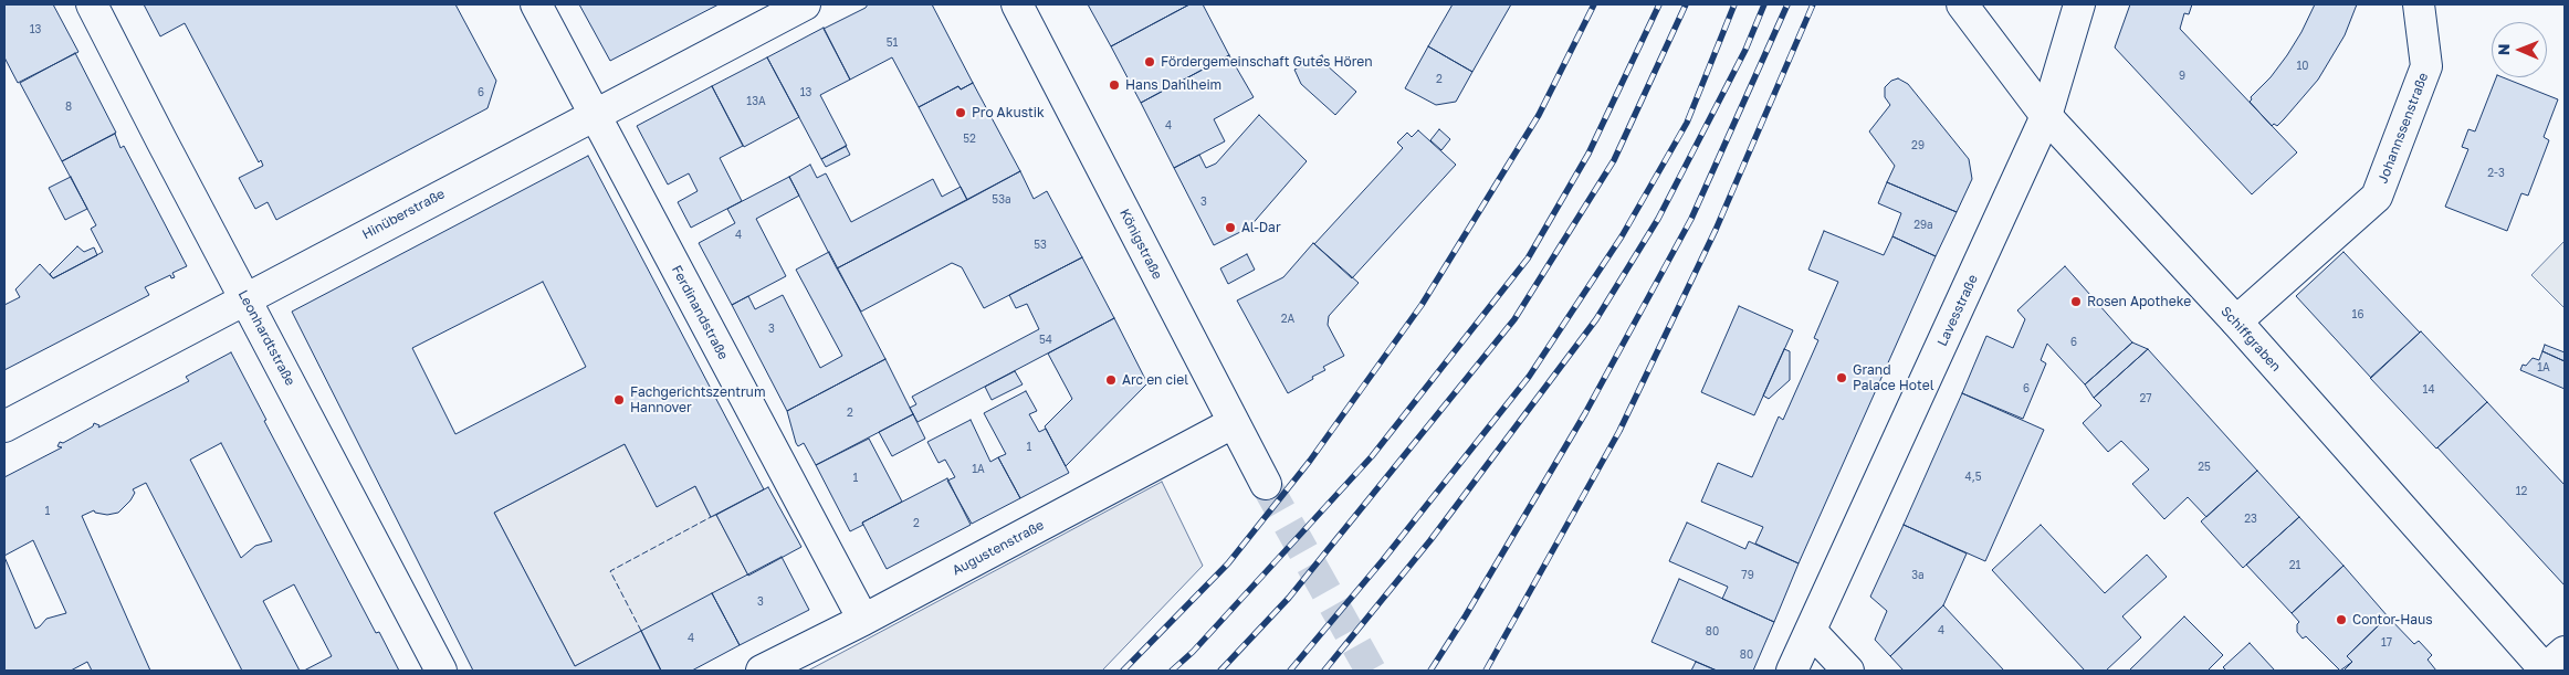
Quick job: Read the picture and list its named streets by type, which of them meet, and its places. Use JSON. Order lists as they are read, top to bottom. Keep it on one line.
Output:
{"streets":{"street":["Johannssenstraße","Hinüberstraße","Königstraße","Lavesstraße","Ferdinandstraße","Leonhardtstraße","Schiffgraben","Augustenstraße"]},"crossings":[["Johannssenstraße","Schiffgraben"],["Hinüberstraße","Ferdinandstraße"],["Hinüberstraße","Leonhardtstraße"],["Königstraße","Augustenstraße"],["Lavesstraße","Schiffgraben"],["Ferdinandstraße","Augustenstraße"]],"places":["Fördergemeinschaft Gutes Hören","Hans Dahlheim","Pro Akustik","Al-Dar","Rosen Apotheke","Grand Palace Hotel","Arc en ciel","Fachgerichtszentrum Hannover","Contor-Haus"],"house_numbers":["13","51","10","9","2","6","13","13A","8","4","52","29","2-3","53a","3","29a","4","53","16","2A","3","54","6","1A","6","14","27","2","1","25","1A","4,5","1","12","1","23","2","21","79","3a","3","4","80","4","17","80"],"north":"left"}
